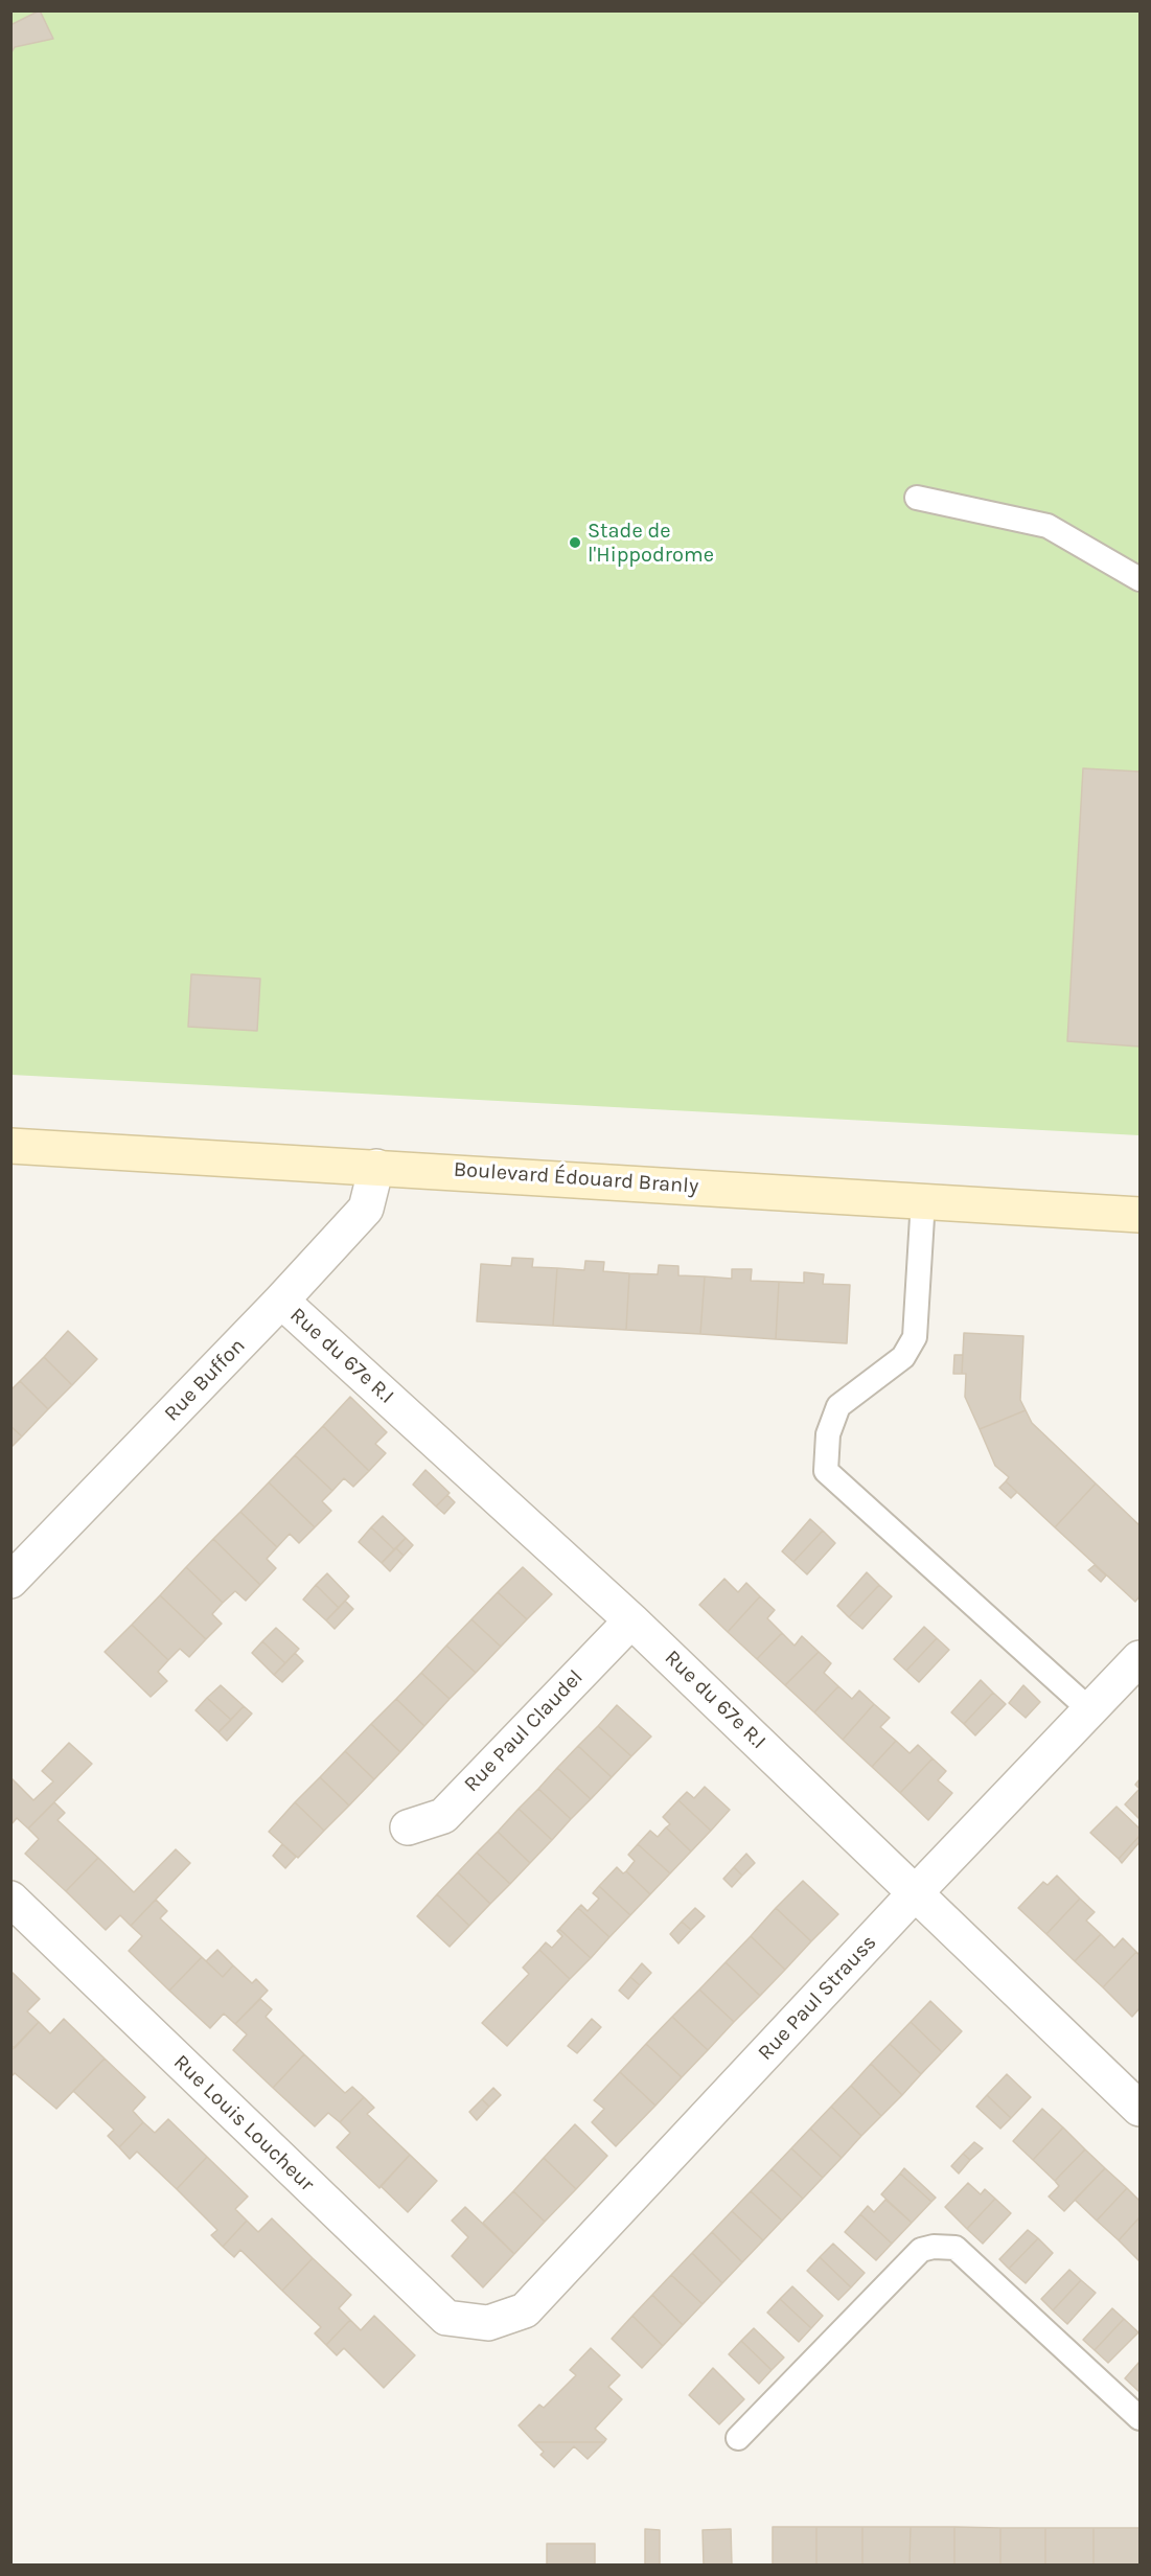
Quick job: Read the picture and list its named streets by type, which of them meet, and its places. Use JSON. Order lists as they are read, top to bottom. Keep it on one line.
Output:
{"streets":{"street":["Boulevard Édouard Branly","Rue du 67e R.I","Rue Buffon","Rue Paul Claudel","Rue Paul Strauss","Rue Louis Loucheur"]},"crossings":[["Boulevard Édouard Branly","Rue Buffon"],["Rue du 67e R.I","Rue Buffon"],["Rue du 67e R.I","Rue Paul Claudel"],["Rue du 67e R.I","Rue Paul Strauss"],["Rue Paul Strauss","Rue Louis Loucheur"]],"places":["Stade de l'Hippodrome"]}
